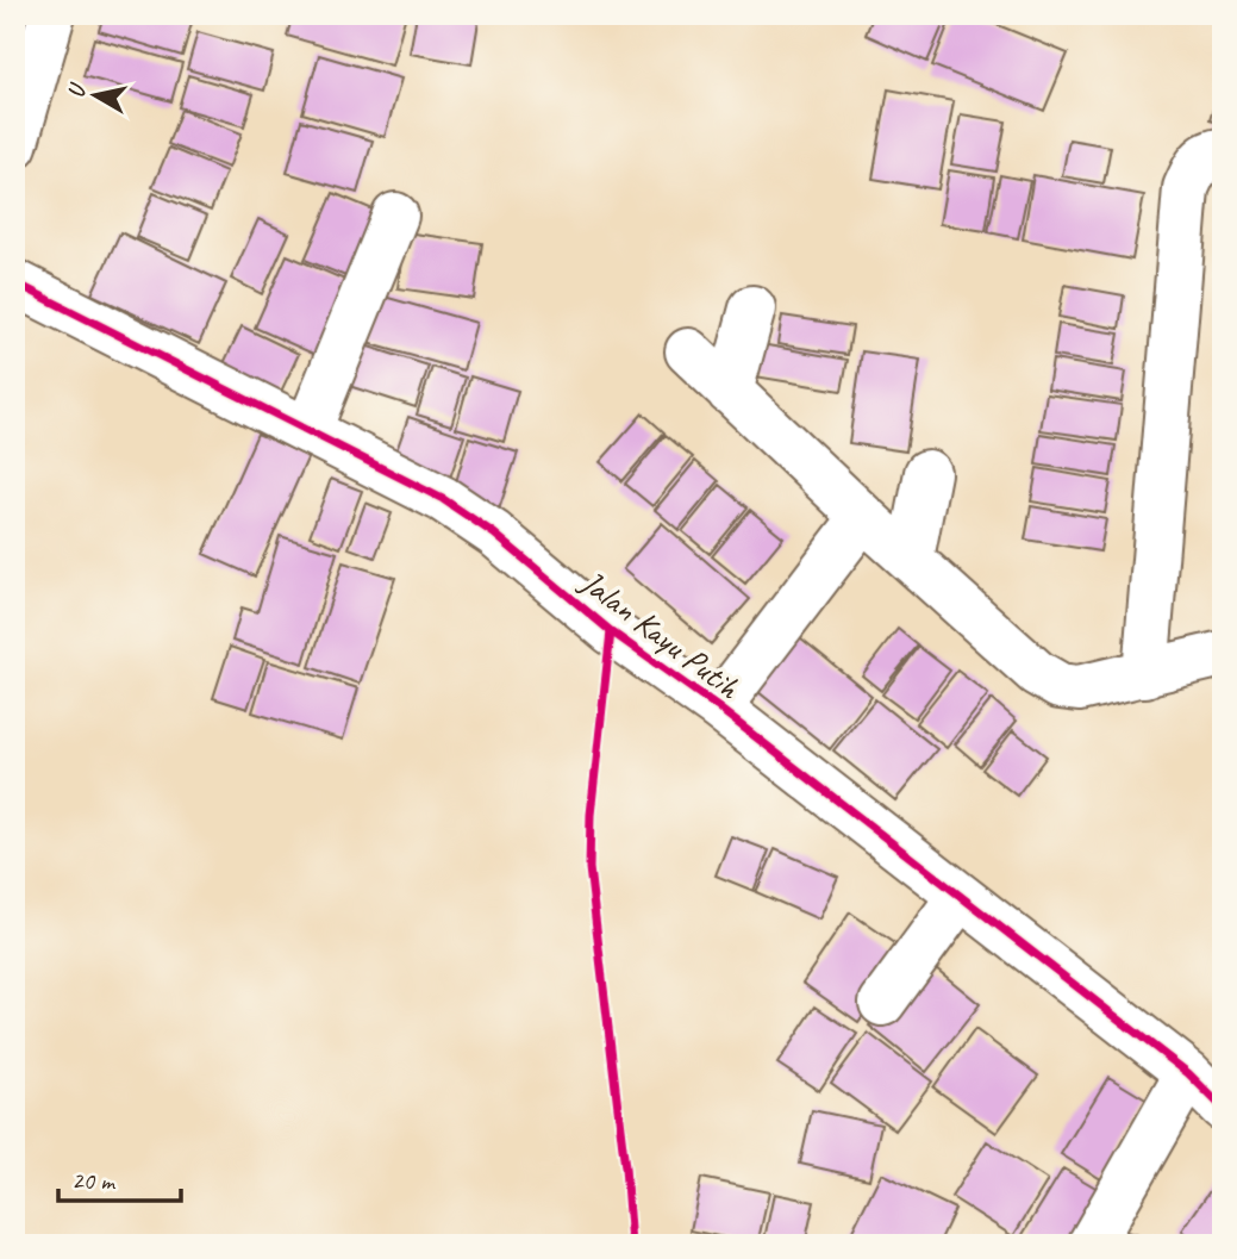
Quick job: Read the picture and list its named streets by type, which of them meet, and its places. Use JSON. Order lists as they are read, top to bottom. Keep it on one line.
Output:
{"streets":{"street":["Jalan Kayu Putih"]},"scale_bar":"20 m","north":"left"}
